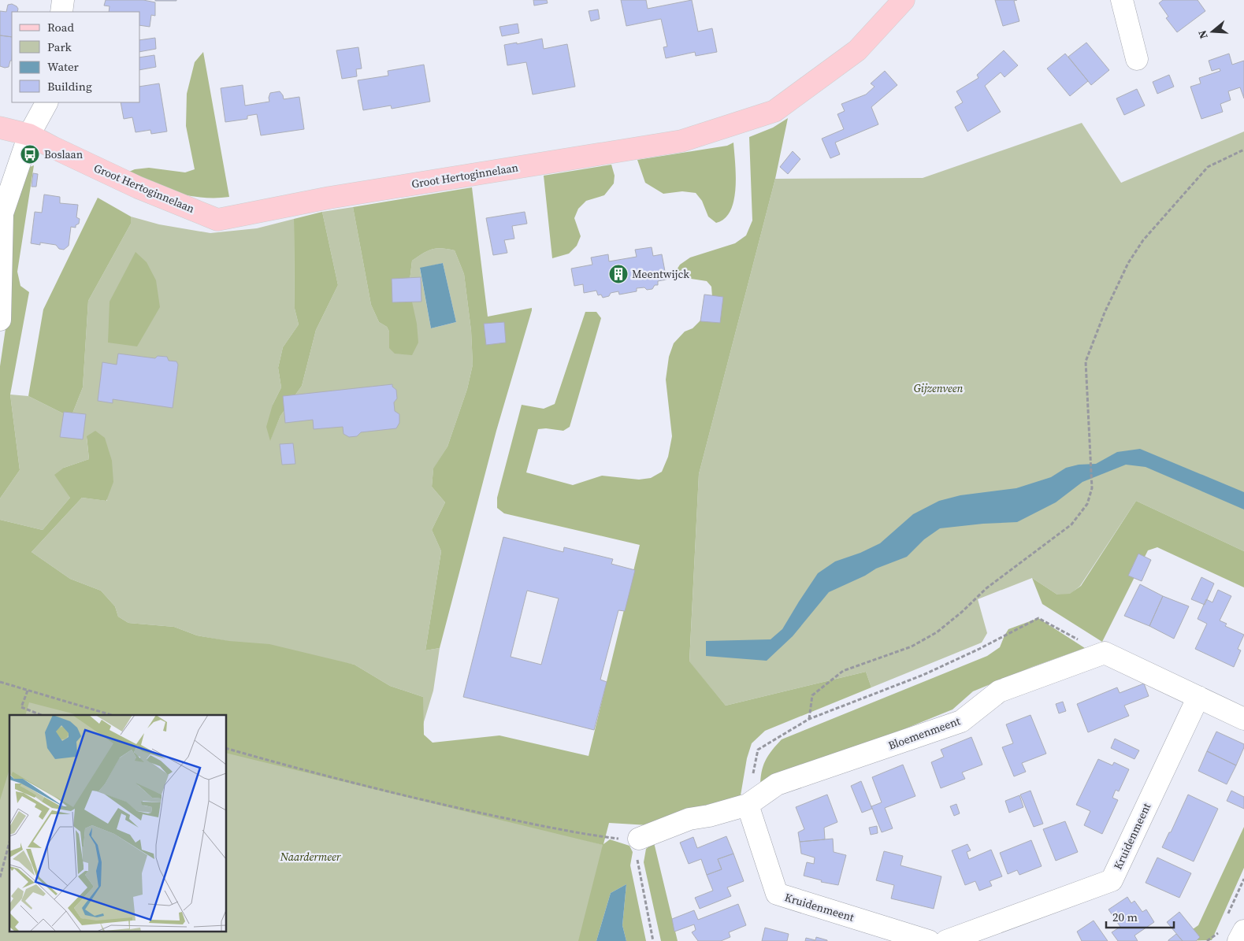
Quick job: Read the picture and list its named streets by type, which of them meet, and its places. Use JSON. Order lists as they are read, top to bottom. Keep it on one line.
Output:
{"streets":{"main road":["Groot Hertoginnelaan"],"street":["Bloemenmeent","Kruidenmeent"]},"crossings":[["Bloemenmeent","Kruidenmeent"]],"parks":["Gijzenveen","Naardermeer"],"places":{"bus stop":["Boslaan"],"building":["Meentwijck"]},"legend":["Road","Park","Water","Building"],"scale_bar":"20 m","north":"left"}
